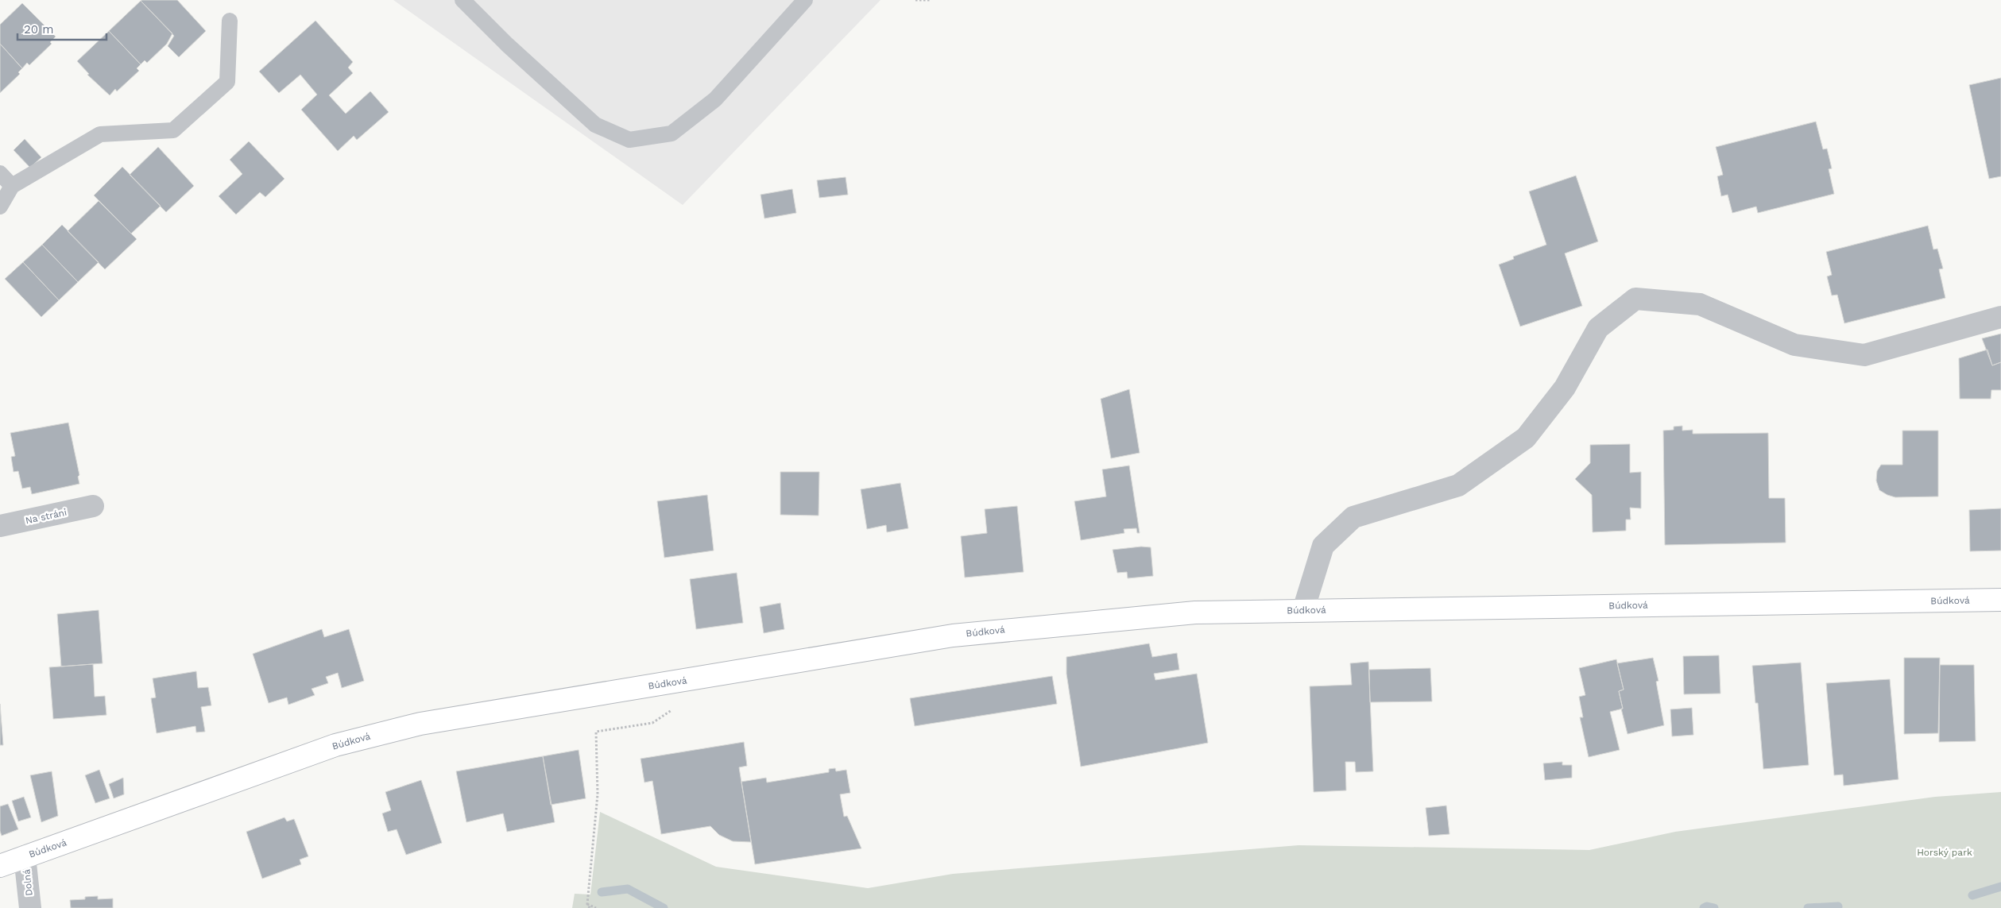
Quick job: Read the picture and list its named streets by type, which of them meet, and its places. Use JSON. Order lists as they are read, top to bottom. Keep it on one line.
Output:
{"streets":{"street":["Na stráni","Búdková","Dolná"]},"crossings":[["Búdková","Dolná"]],"parks":["Horský park"],"scale_bar":"20 m"}
